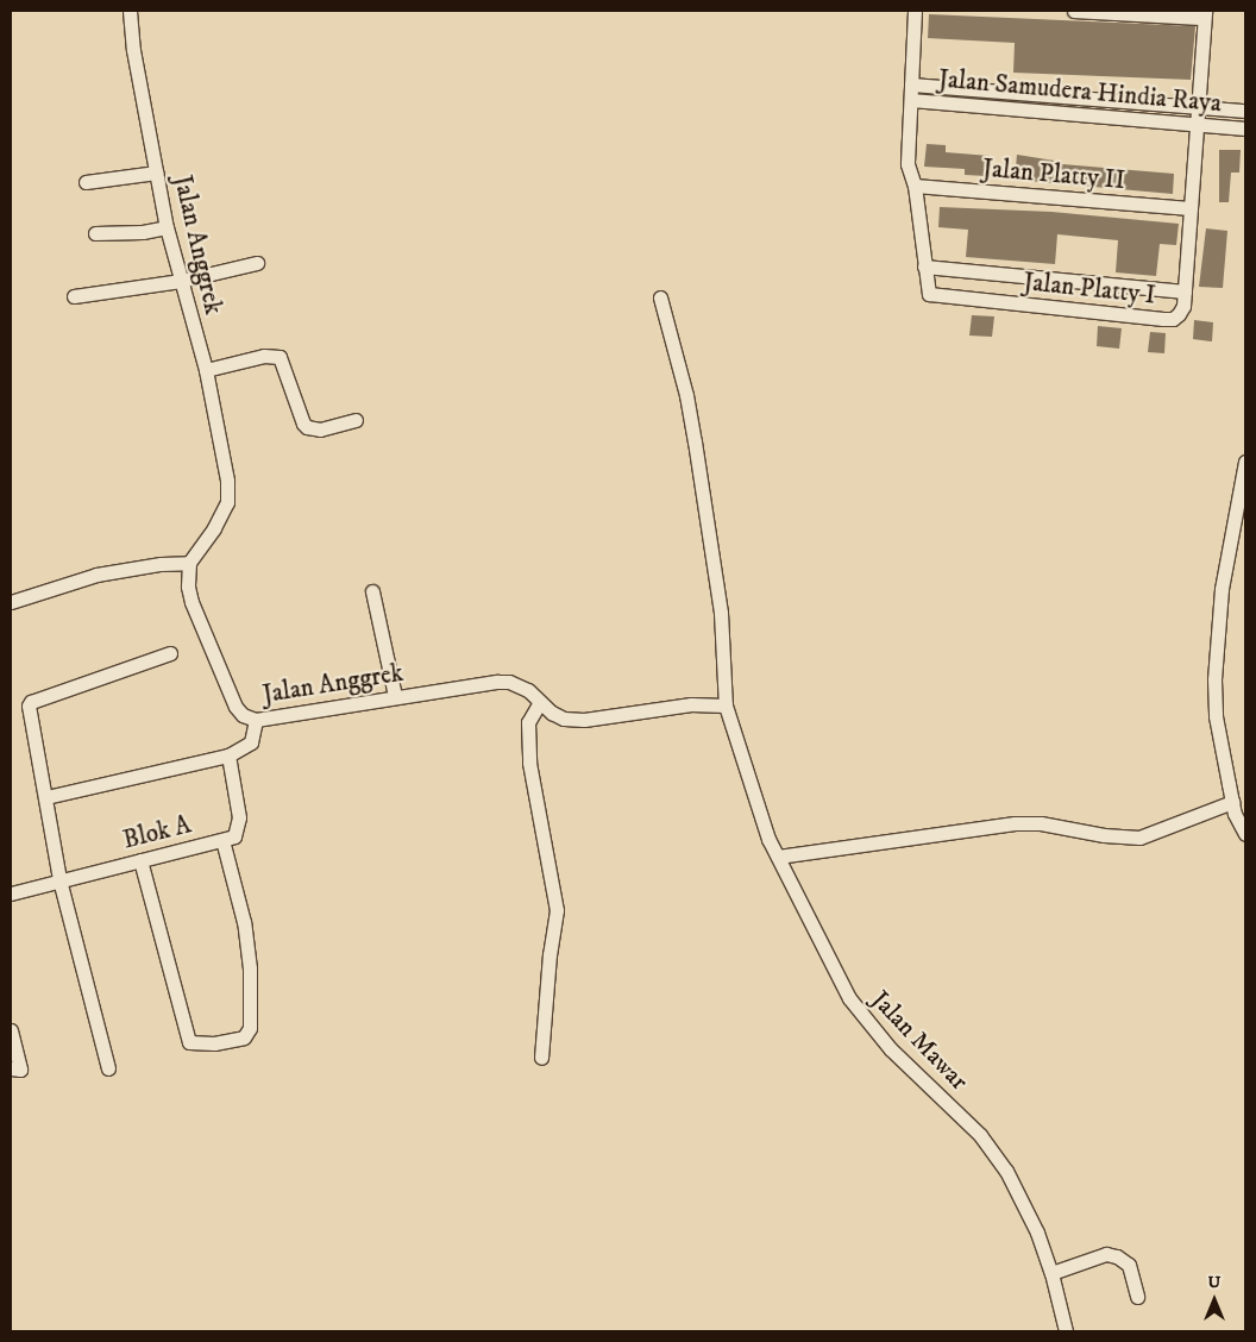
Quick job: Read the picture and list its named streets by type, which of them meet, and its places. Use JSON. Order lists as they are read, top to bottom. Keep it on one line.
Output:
{"streets":{"street":["Jalan Samudera Hindia Raya","Jalan Platty II","Jalan Anggrek","Jalan Platty I","Blok A","Jalan Mawar"]},"crossings":[["Jalan Samudera Hindia Raya","Jalan Platty I"],["Jalan Platty II","Jalan Platty I"],["Jalan Anggrek","Jalan Mawar"]],"north":"top"}
